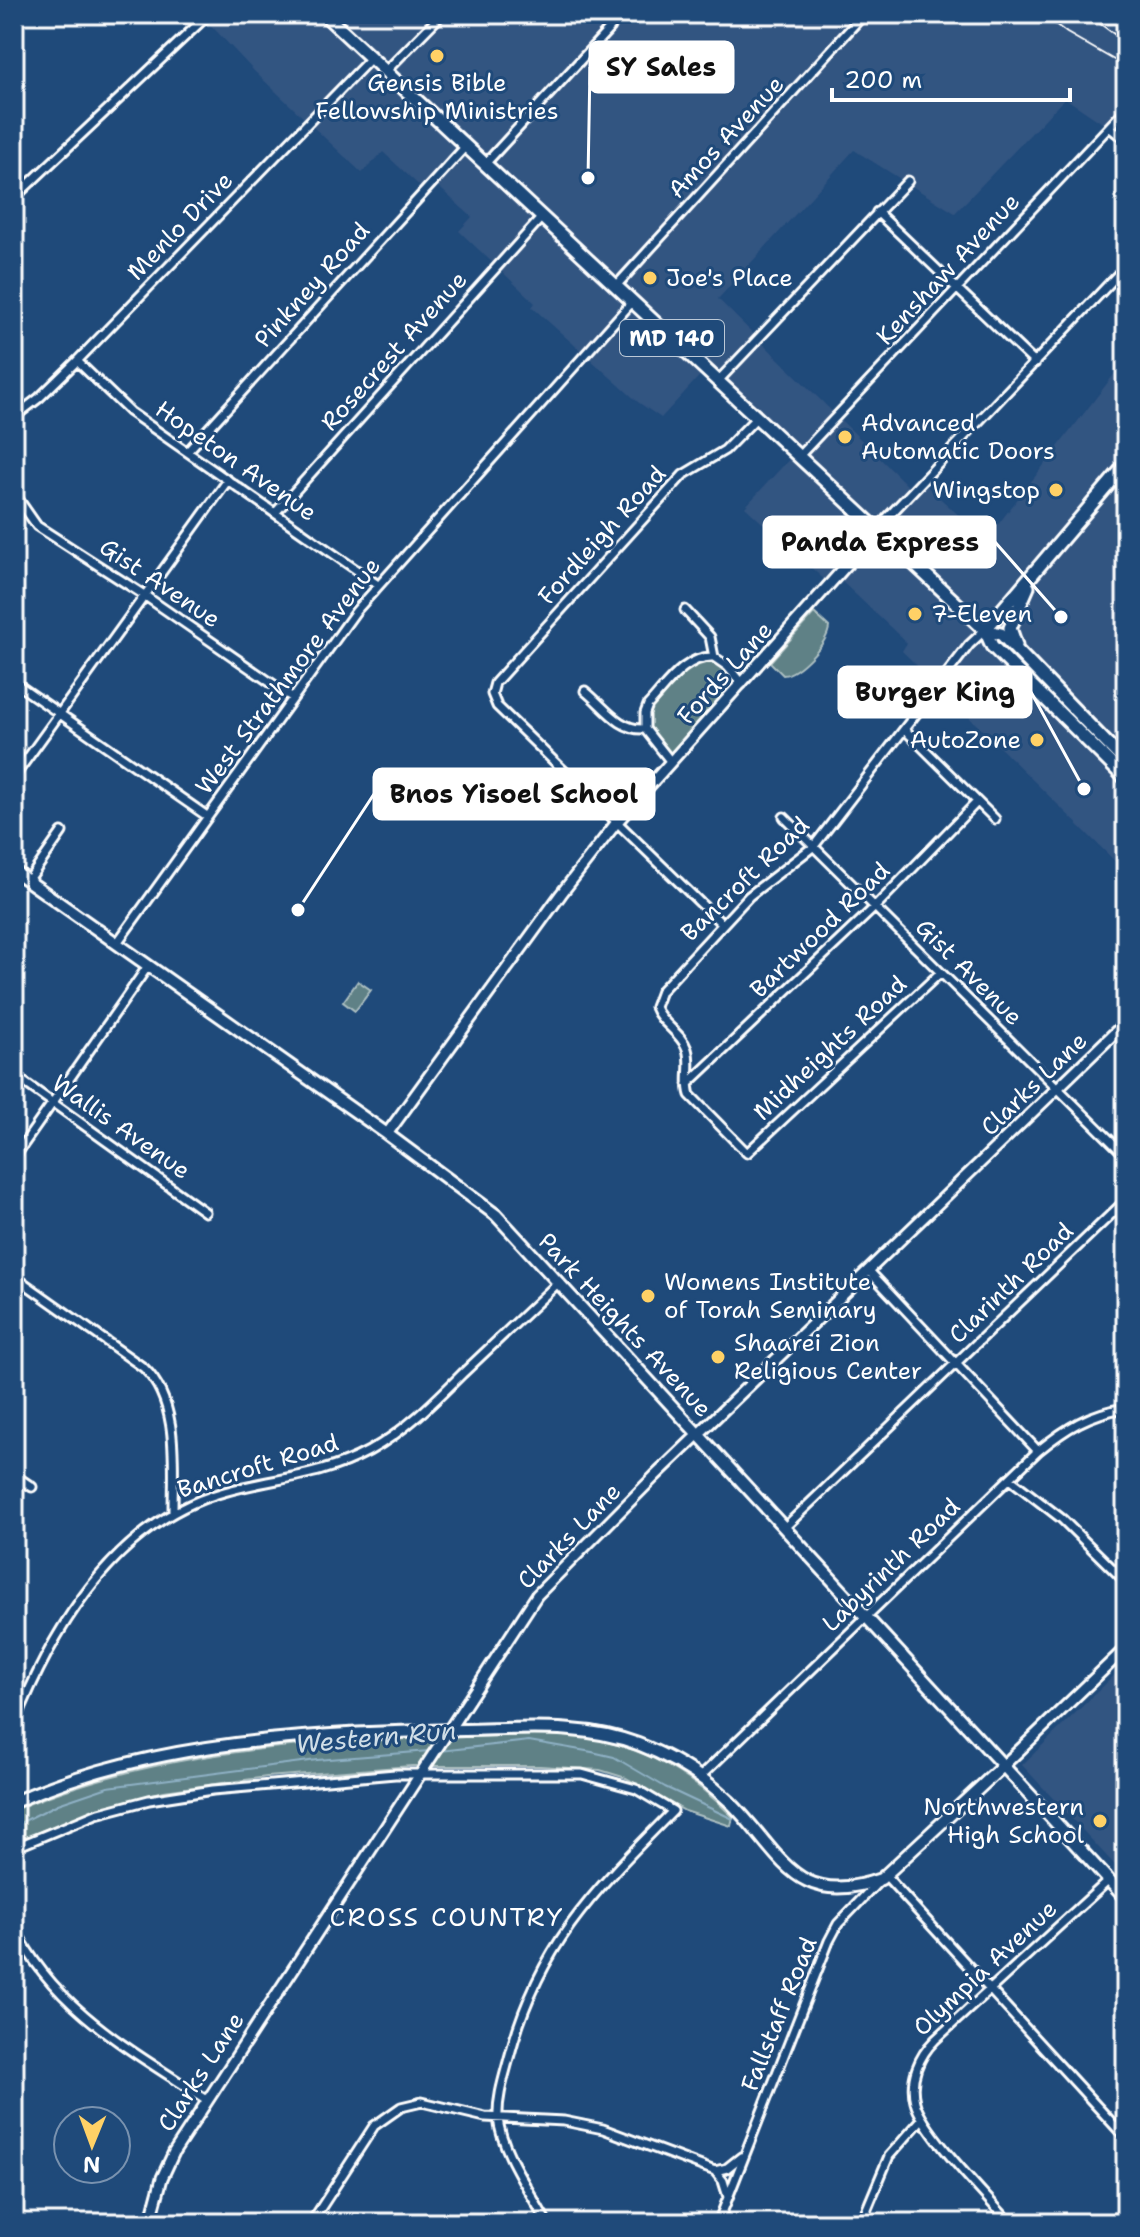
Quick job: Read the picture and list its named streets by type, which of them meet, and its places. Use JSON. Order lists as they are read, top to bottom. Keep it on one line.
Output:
{"streets":{"main road":["MD 140","Park Heights Avenue","Fallstaff Road"],"street":["Amos Avenue","Menlo Drive","Kenshaw Avenue","Pinkney Road","Rosecrest Avenue","Hopeton Avenue","Fordleigh Road","Gist Avenue","Fords Lane","West Strathmore Avenue","Bancroft Road","Bartwood Road","Midheights Road","Clarks Lane","Wallis Avenue","Clarinth Road","Labyrinth Road","Olympia Avenue"]},"crossings":[["Amos Avenue","MD 140"],["Menlo Drive","MD 140"],["Menlo Drive","Hopeton Avenue"],["Kenshaw Avenue","MD 140"],["Pinkney Road","MD 140"],["Pinkney Road","Hopeton Avenue"],["MD 140","Rosecrest Avenue"],["MD 140","Fordleigh Road"],["MD 140","Fords Lane"],["MD 140","West Strathmore Avenue"],["MD 140","Bancroft Road"],["Rosecrest Avenue","Hopeton Avenue"],["Hopeton Avenue","West Strathmore Avenue"],["Fordleigh Road","Fords Lane"],["Gist Avenue","West Strathmore Avenue"],["Gist Avenue","Bancroft Road"],["Gist Avenue","Bartwood Road"],["Gist Avenue","Midheights Road"],["Gist Avenue","Clarks Lane"],["Fords Lane","Park Heights Avenue"],["West Strathmore Avenue","Park Heights Avenue"],["Bancroft Road","Bartwood Road"],["Bancroft Road","Midheights Road"],["Bancroft Road","Park Heights Avenue"],["Bartwood Road","Midheights Road"],["Clarks Lane","Park Heights Avenue"],["Clarinth Road","Park Heights Avenue"],["Park Heights Avenue","Labyrinth Road"],["Park Heights Avenue","Olympia Avenue"],["Park Heights Avenue","Fallstaff Road"]],"districts":["CROSS COUNTRY"],"water":["Western Run"],"places":["Gensis Bible Fellowship Ministries","SY Sales","Joe's Place","Advanced Automatic Doors","Wingstop","7-Eleven","Panda Express","AutoZone","Burger King","Bnos Yisoel School","Womens Institute of Torah Seminary","Shaarei Zion Religious Center","Northwestern High School"],"scale_bar":"200 m","north":"bottom"}
